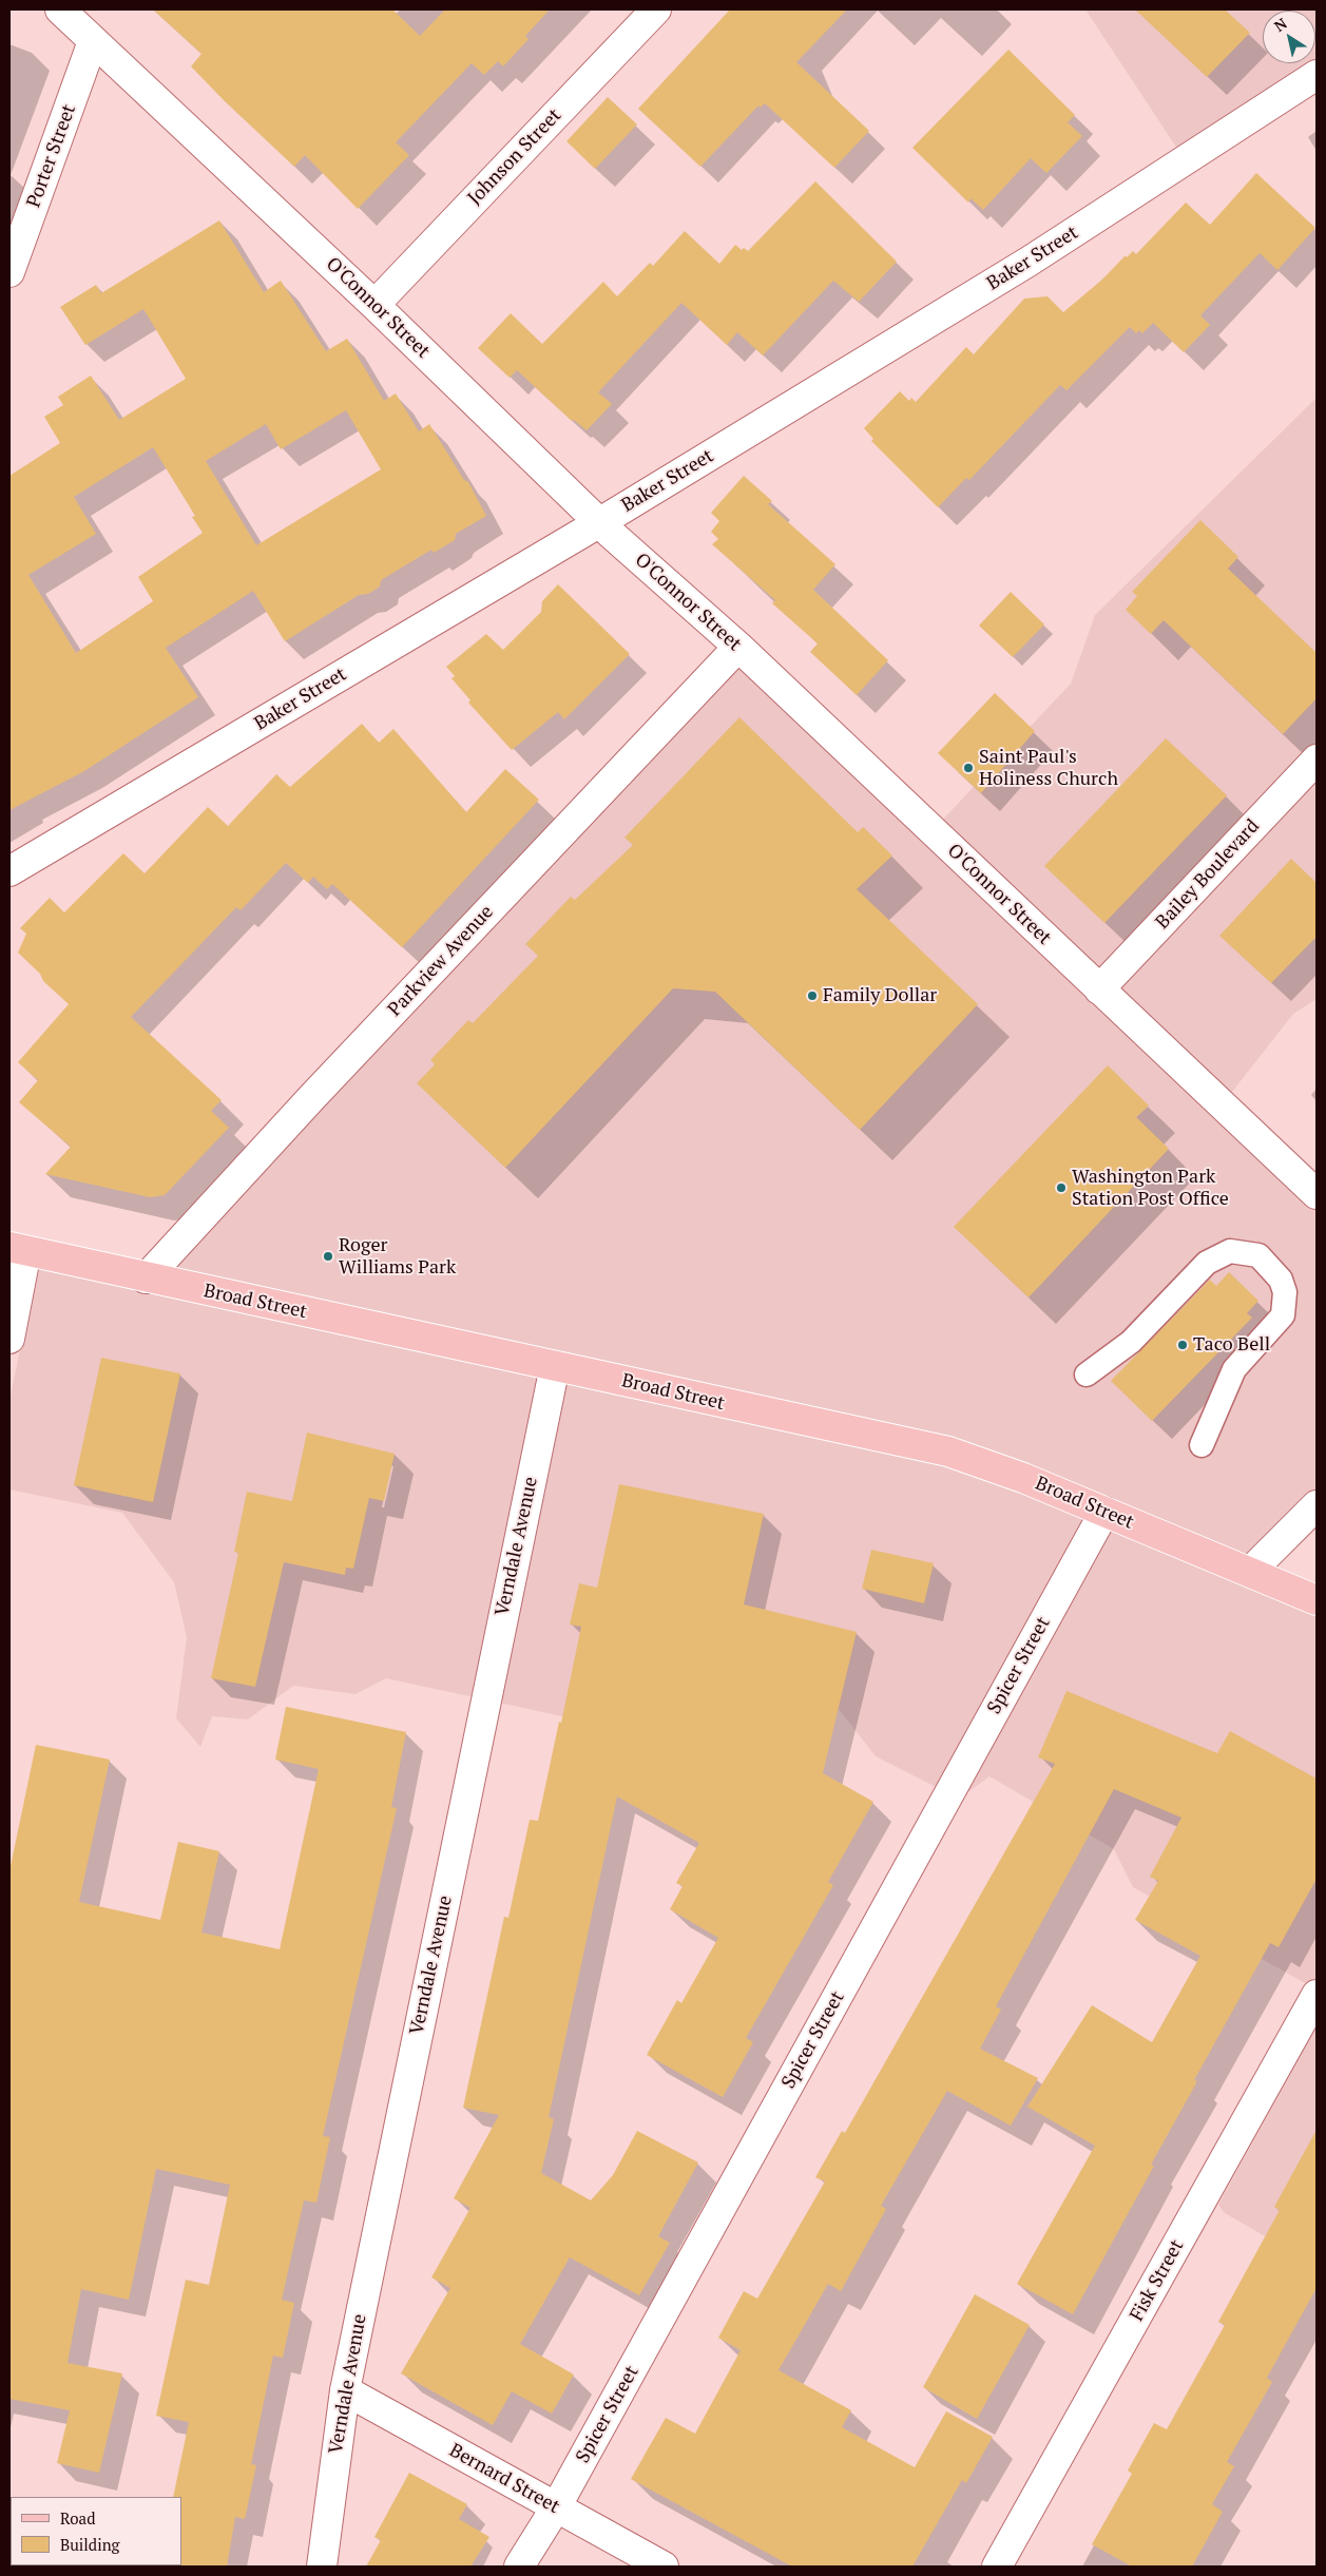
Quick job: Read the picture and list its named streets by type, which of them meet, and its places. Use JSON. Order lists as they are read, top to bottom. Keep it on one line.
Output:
{"streets":{"main road":["Broad Street"],"street":["Porter Street","Johnson Street","Baker Street","O'Connor Street","Bailey Boulevard","Parkview Avenue","Verndale Avenue","Spicer Street","Fisk Street","Bernard Street"]},"crossings":[["Porter Street","O'Connor Street"],["Johnson Street","O'Connor Street"],["Baker Street","O'Connor Street"],["O'Connor Street","Bailey Boulevard"],["O'Connor Street","Parkview Avenue"],["Parkview Avenue","Broad Street"],["Broad Street","Verndale Avenue"],["Broad Street","Spicer Street"],["Verndale Avenue","Bernard Street"],["Spicer Street","Bernard Street"]],"places":["Saint Paul's Holiness Church","Family Dollar","Washington Park Station Post Office","Roger Williams Park","Taco Bell"],"legend":["Road","Building"],"north":"top left"}
